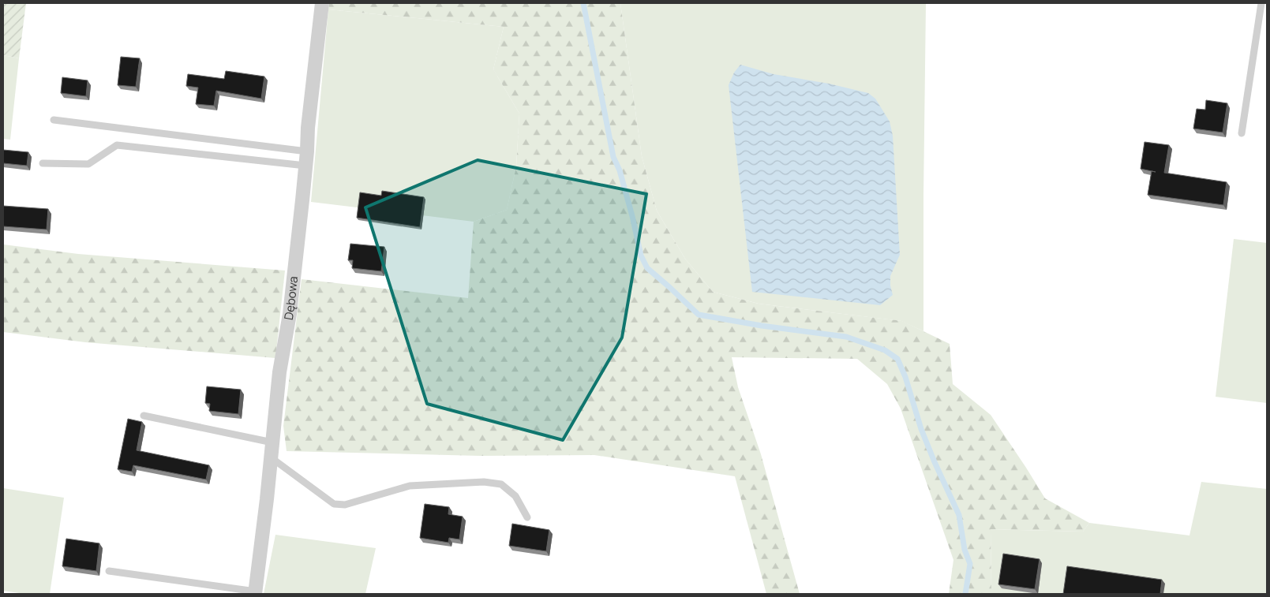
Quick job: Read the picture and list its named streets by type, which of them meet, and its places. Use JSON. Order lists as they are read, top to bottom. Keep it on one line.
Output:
{"streets":{"street":["Dębowa"]}}
